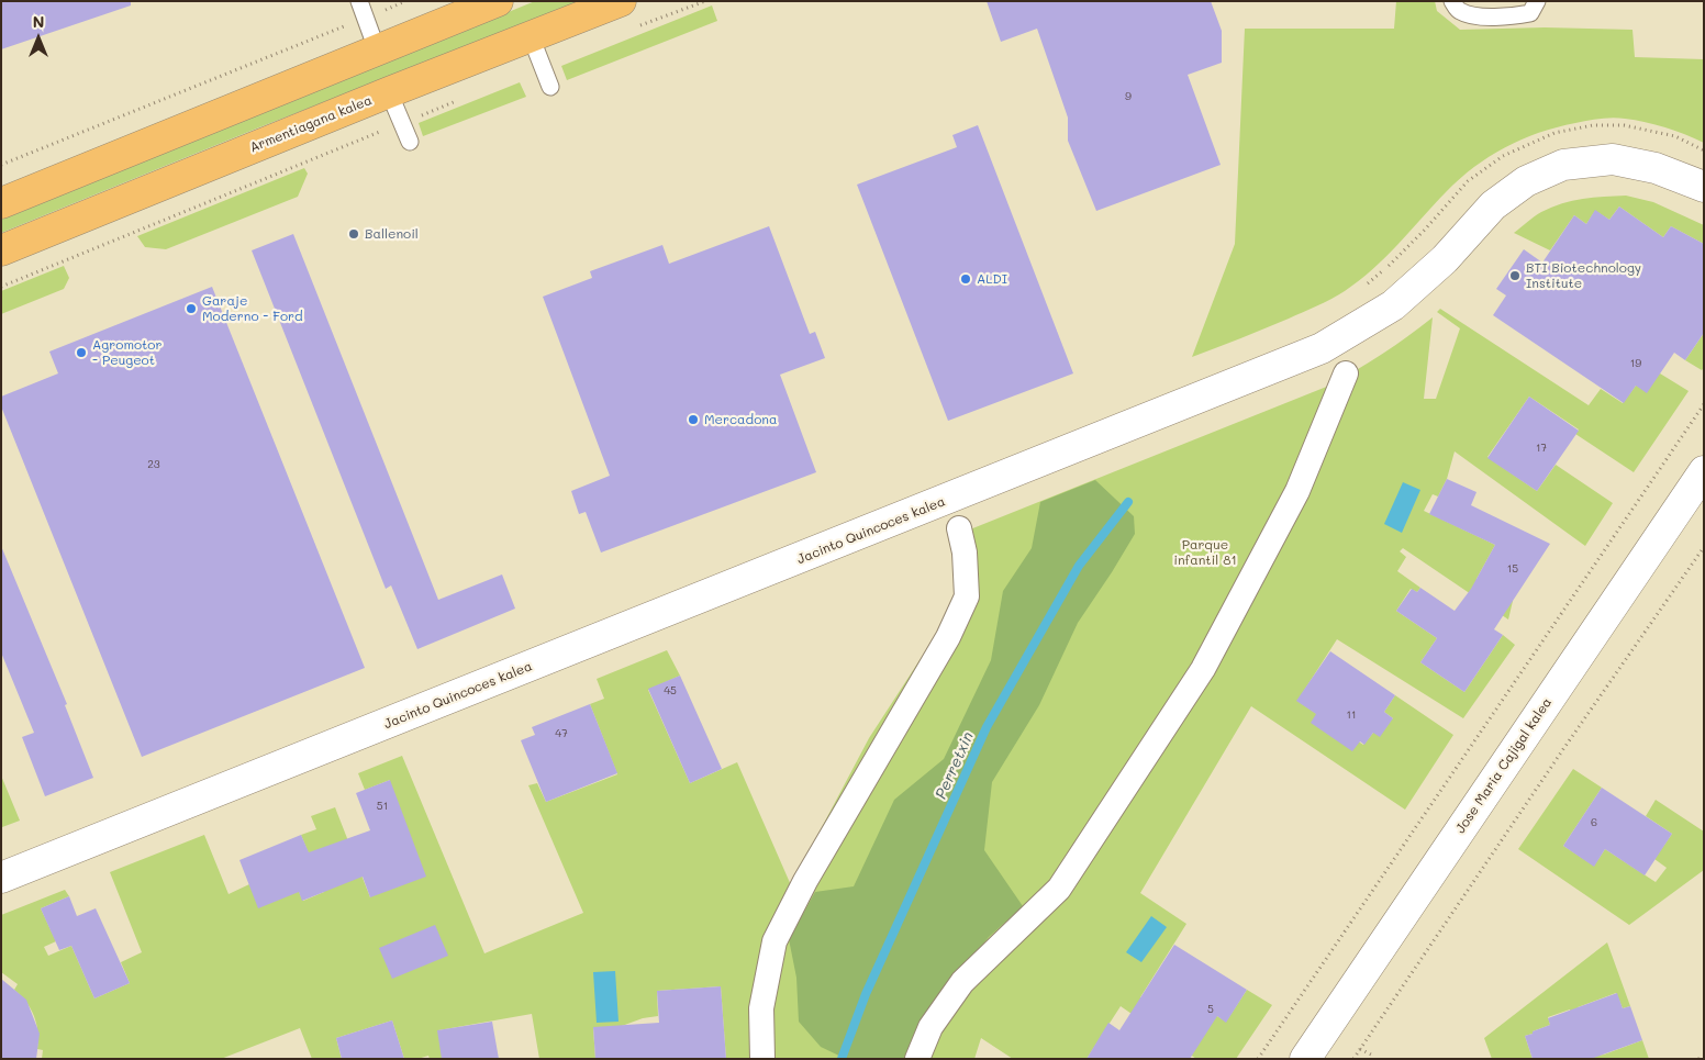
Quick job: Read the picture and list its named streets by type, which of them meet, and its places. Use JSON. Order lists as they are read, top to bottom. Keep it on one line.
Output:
{"streets":{"main road":["Armentiagana kalea"],"street":["Jacinto Quincoces kalea","Jose Maria Cajigal kalea"]},"water":["Perretxin"],"parks":["Parque infantil 81"],"places":["Ballenoil","BTI Biotechnology Institute","ALDI","Garaje Moderno - Ford","Agromotor - Peugeot","Mercadona"],"house_numbers":["9","19","17","23","15","45","11","47","51","6","5"],"north":"top"}
